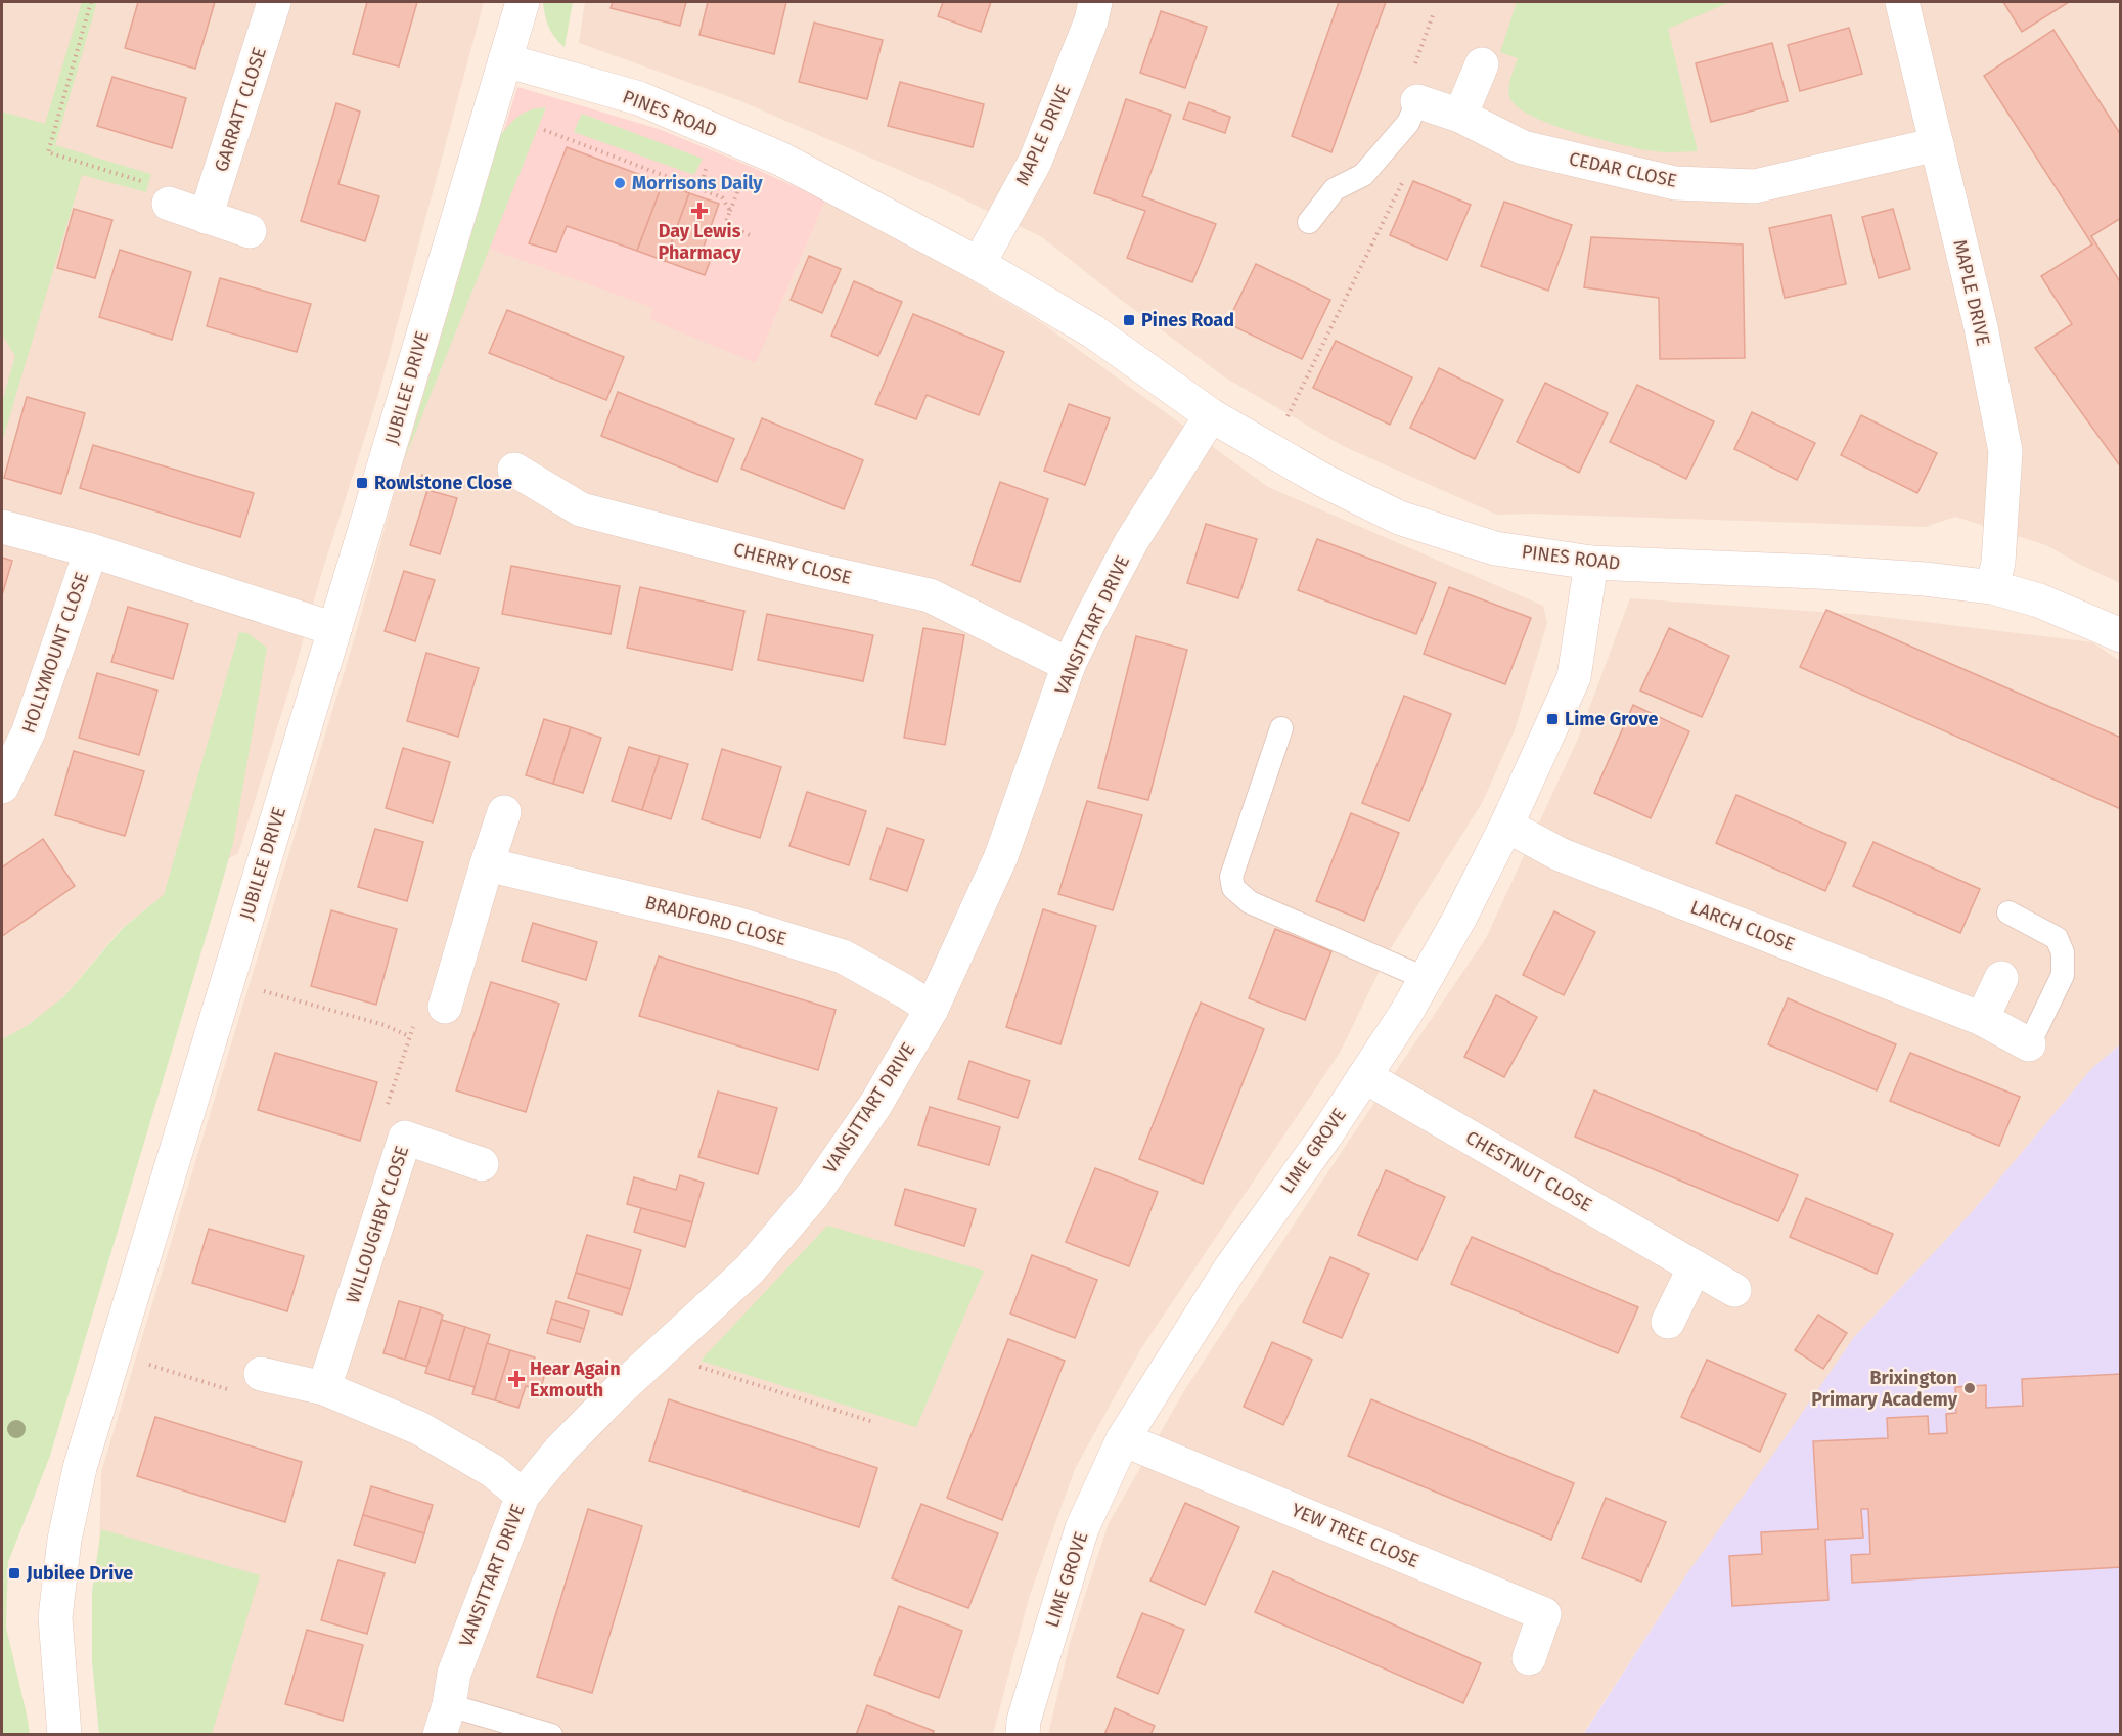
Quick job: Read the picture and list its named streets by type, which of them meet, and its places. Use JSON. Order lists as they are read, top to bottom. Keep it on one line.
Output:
{"streets":{"street":["GARRATT CLOSE","PINES ROAD","MAPLE DRIVE","CEDAR CLOSE","JUBILEE DRIVE","CHERRY CLOSE","VANSITTART DRIVE","HOLLYMOUNT CLOSE","BRADFORD CLOSE","LARCH CLOSE","LIME GROVE","CHESTNUT CLOSE","WILLOUGHBY CLOSE","YEW TREE CLOSE"]},"crossings":[["PINES ROAD","MAPLE DRIVE"],["PINES ROAD","JUBILEE DRIVE"],["PINES ROAD","VANSITTART DRIVE"],["PINES ROAD","LIME GROVE"],["MAPLE DRIVE","CEDAR CLOSE"],["CHERRY CLOSE","VANSITTART DRIVE"],["VANSITTART DRIVE","BRADFORD CLOSE"],["LARCH CLOSE","LIME GROVE"],["LIME GROVE","CHESTNUT CLOSE"],["LIME GROVE","YEW TREE CLOSE"]],"places":{"other":["Morrisons Daily","Brixington Primary Academy"],"health":["Day Lewis Pharmacy","Hear Again Exmouth"],"transit":["Pines Road","Rowlstone Close","Lime Grove","Jubilee Drive"]}}
